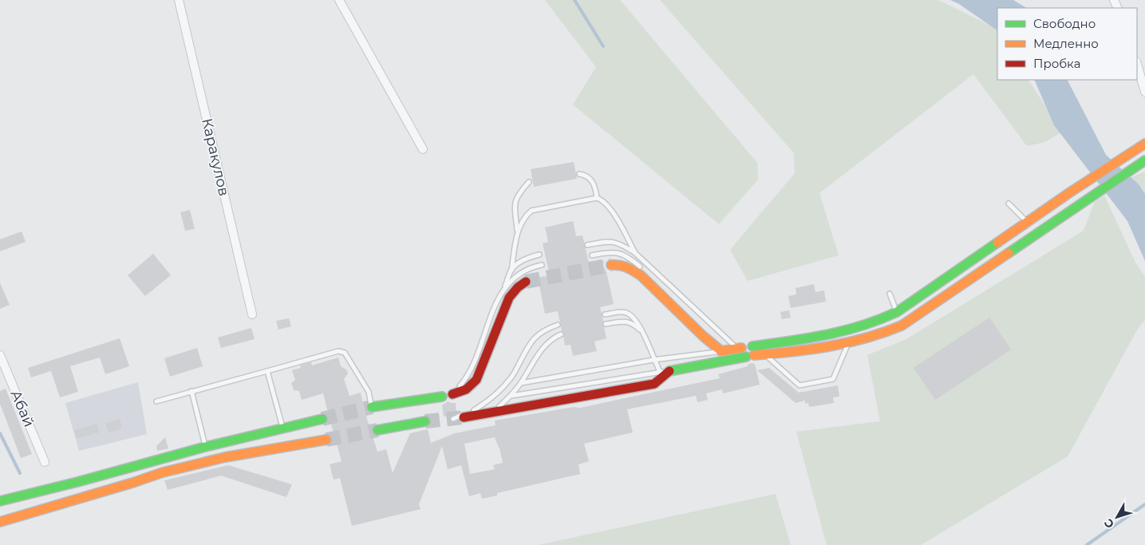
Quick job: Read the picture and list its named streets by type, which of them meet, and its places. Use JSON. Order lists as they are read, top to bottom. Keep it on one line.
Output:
{"streets":{"street":["Каракулов","Абай"]},"legend":["Свободно","Медленно","Пробка"],"north":"bottom left"}
